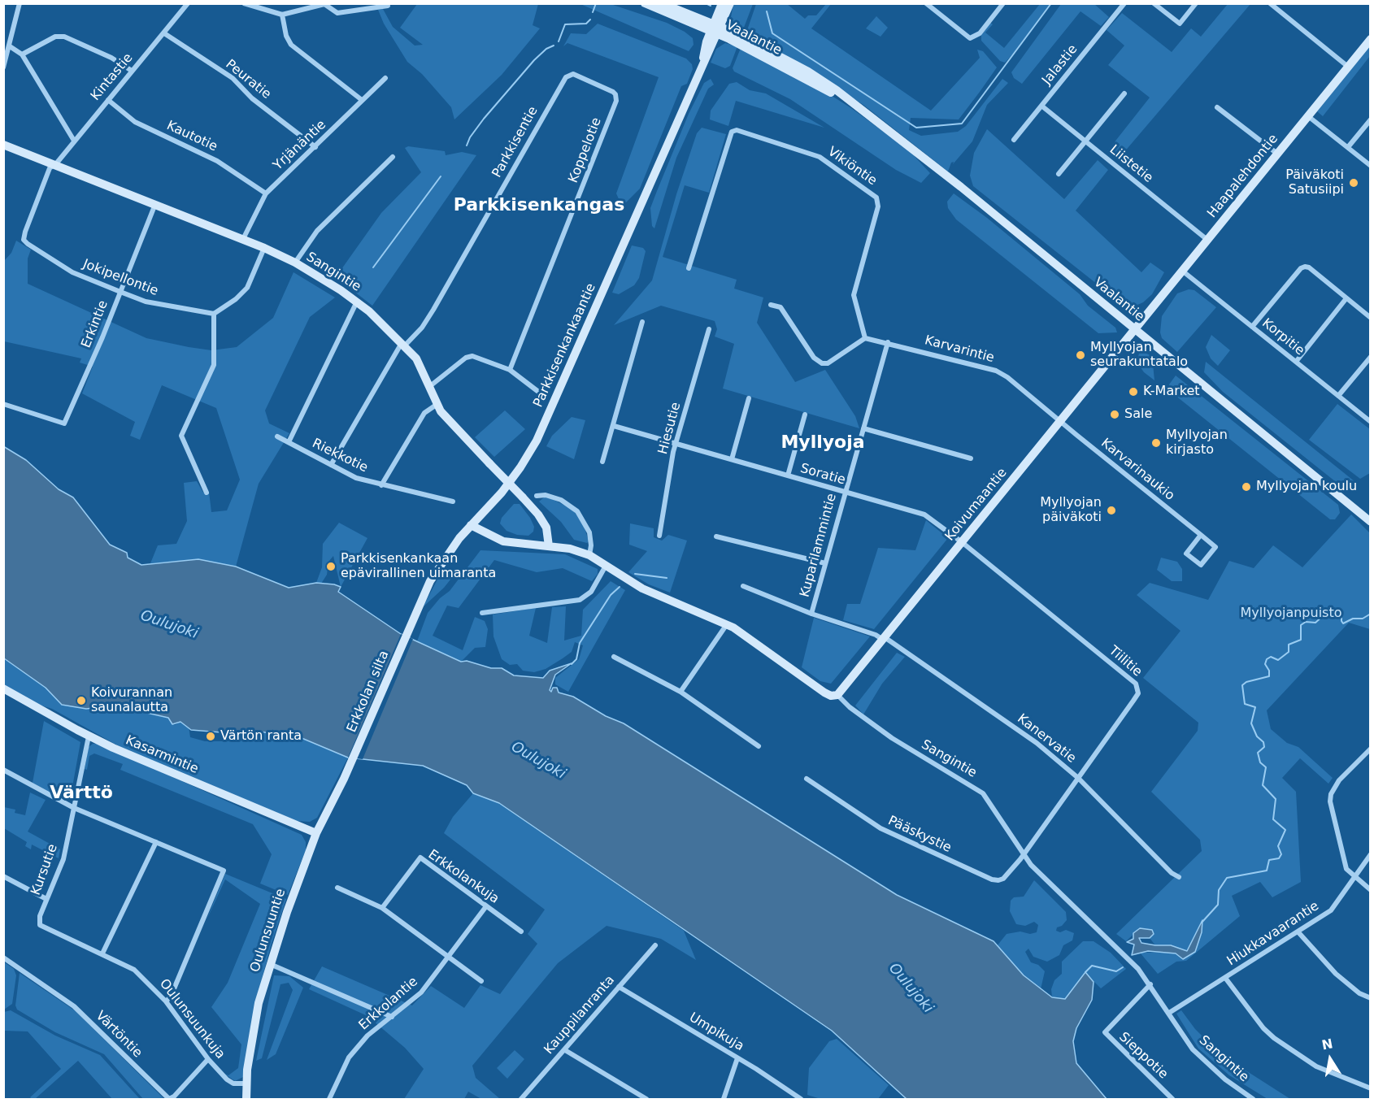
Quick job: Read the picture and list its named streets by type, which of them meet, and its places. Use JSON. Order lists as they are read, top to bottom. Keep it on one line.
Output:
{"streets":{"street":["Vaalantie","Jalastie","Kintastie","Peuratie","Kautotie","Parkkisentie","Yrjänäntie","Koppelotie","Liistetie","Vikiöntie","Haapalehdontie","Sangintie","Jokipellontie","Erkintie","Korpitie","Parkkisenkankaantie","Karvarintie","Hiesutie","Riekkotie","Karvarinaukio","Soratie","Koivumaantie","Kuparilammintie","Tiilitie","Erkkolan silta","Kanervatie","Kasarmintie","Pääskystie","Kursutie","Erkkolankuja","Oulunsuuntie","Hiukkavaarantie","Erkkolantie","Kauppilanranta","Oulunsuunkuja","Umpikuja","Värtöntie","Sieppotie"]},"crossings":[["Vaalantie","Haapalehdontie"],["Vaalantie","Parkkisenkankaantie"],["Vaalantie","Koivumaantie"],["Jalastie","Liistetie"],["Kintastie","Peuratie"],["Kintastie","Kautotie"],["Kintastie","Sangintie"],["Kintastie","Jokipellontie"],["Peuratie","Yrjänäntie"],["Kautotie","Yrjänäntie"],["Parkkisentie","Koppelotie"],["Parkkisentie","Sangintie"],["Parkkisentie","Riekkotie"],["Yrjänäntie","Sangintie"],["Liistetie","Haapalehdontie"],["Vikiöntie","Karvarintie"],["Haapalehdontie","Korpitie"],["Haapalehdontie","Koivumaantie"],["Sangintie","Jokipellontie"],["Sangintie","Erkintie"],["Sangintie","Parkkisenkankaantie"],["Sangintie","Koivumaantie"],["Sangintie","Tiilitie"],["Sangintie","Pääskystie"],["Sangintie","Hiukkavaarantie"],["Sangintie","Sieppotie"],["Jokipellontie","Erkintie"],["Parkkisenkankaantie","Erkkolan silta"],["Karvarintie","Karvarinaukio"],["Karvarintie","Koivumaantie"],["Karvarintie","Kuparilammintie"],["Hiesutie","Soratie"],["Karvarinaukio","Koivumaantie"],["Soratie","Koivumaantie"],["Soratie","Kuparilammintie"],["Soratie","Tiilitie"],["Koivumaantie","Tiilitie"],["Koivumaantie","Kanervatie"],["Kuparilammintie","Kanervatie"],["Tiilitie","Kanervatie"],["Tiilitie","Pääskystie"],["Erkkolan silta","Oulunsuuntie"],["Kasarmintie","Kursutie"],["Kasarmintie","Oulunsuuntie"],["Kursutie","Oulunsuunkuja"],["Erkkolankuja","Erkkolantie"],["Oulunsuuntie","Oulunsuunkuja"],["Kauppilanranta","Umpikuja"],["Oulunsuunkuja","Värtöntie"]],"districts":["Parkkisenkangas","Myllyoja","Värttö"],"water":["Oulujoki"],"parks":["Myllyojanpuisto"],"places":["Päiväkoti Satusiipi","Myllyojan seurakuntatalo","K-Market","Sale","Myllyojan kirjasto","Myllyojan koulu","Myllyojan päiväkoti","Parkkisenkankaan epävirallinen uimaranta","Koivurannan saunalautta","Värtön ranta"],"north":"top"}
